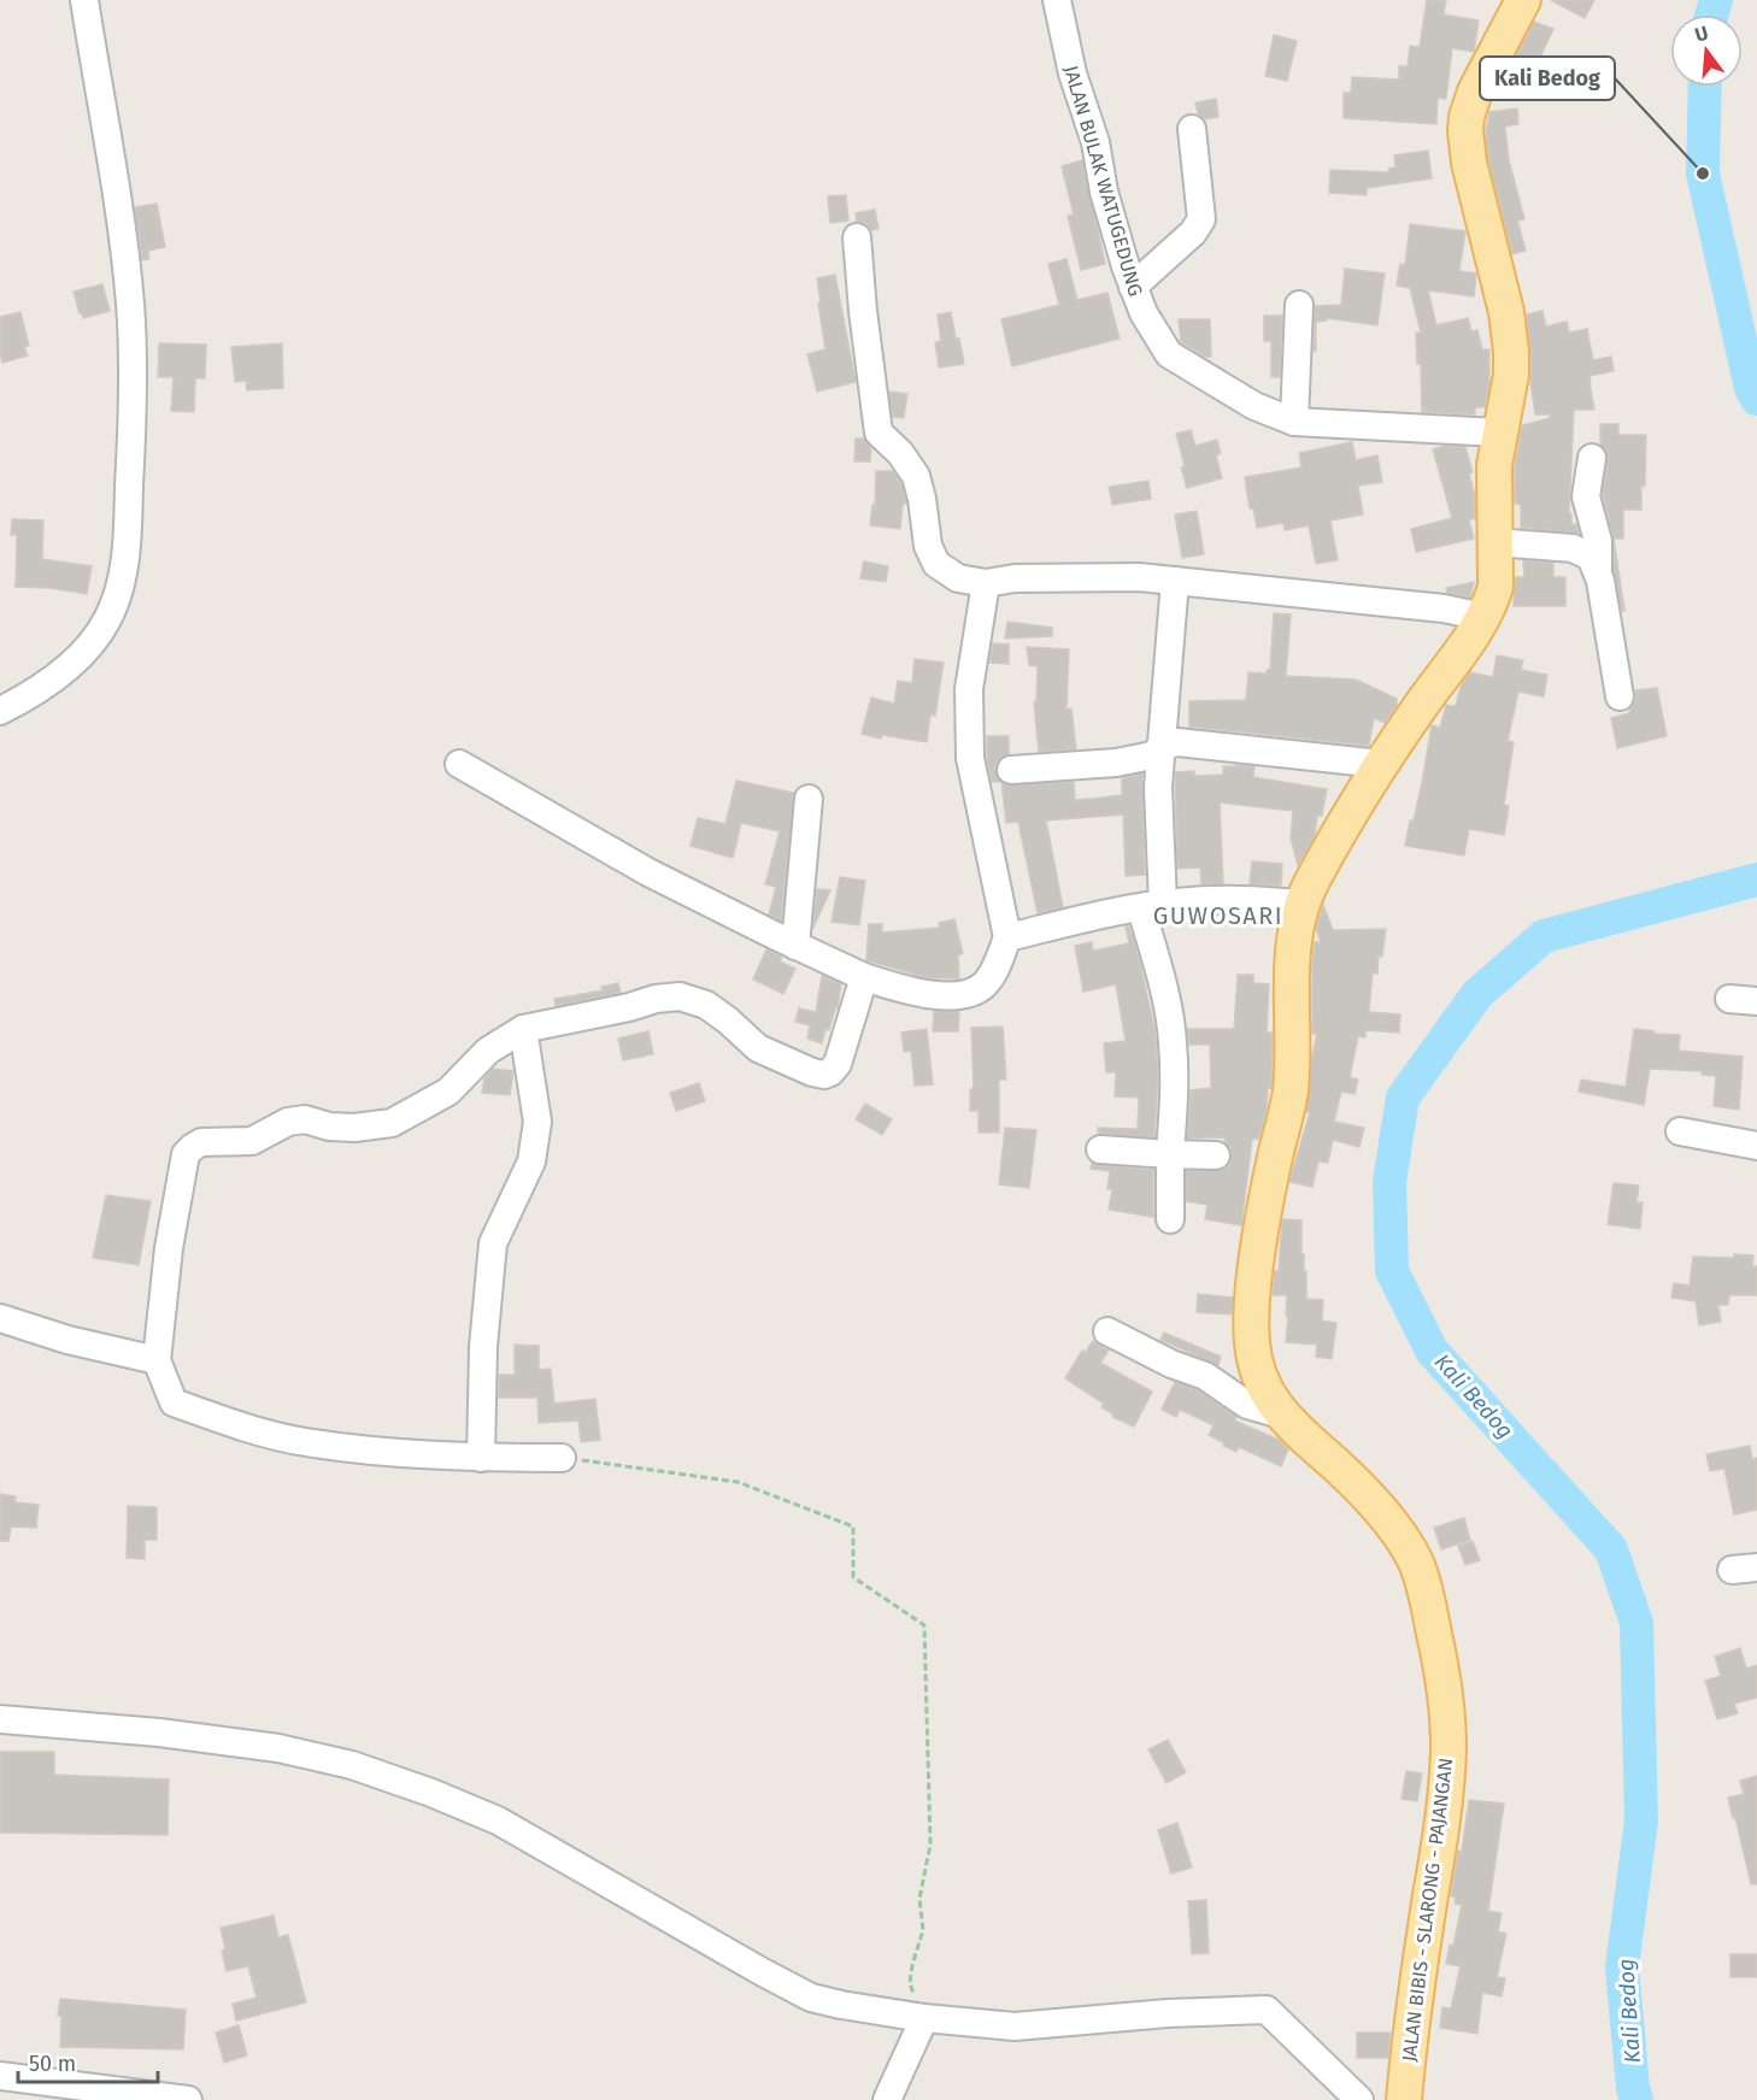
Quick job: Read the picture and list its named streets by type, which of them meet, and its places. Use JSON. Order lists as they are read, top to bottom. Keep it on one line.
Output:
{"streets":{"main road":["JALAN BIBIS - SLARONG - PAJANGAN"],"street":["JALAN BULAK WATUGEDUNG"]},"crossings":[["JALAN BULAK WATUGEDUNG","JALAN BIBIS - SLARONG - PAJANGAN"]],"districts":["GUWOSARI"],"water":["Kali Bedog"],"places":["Kali Bedog"],"scale_bar":"50 m","north":"top"}
